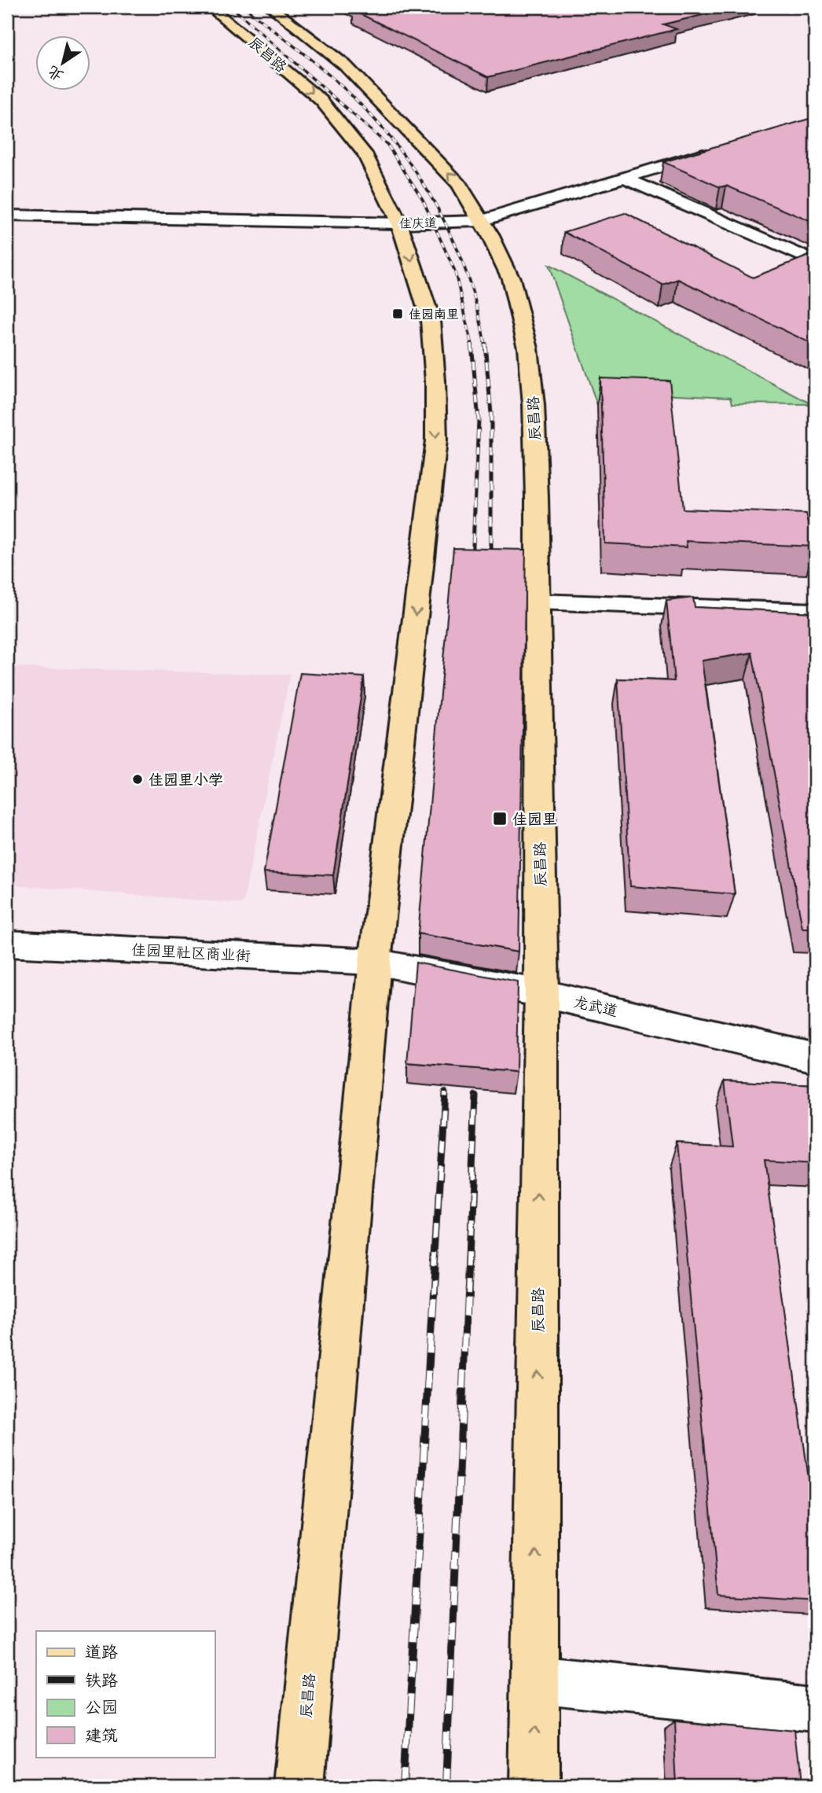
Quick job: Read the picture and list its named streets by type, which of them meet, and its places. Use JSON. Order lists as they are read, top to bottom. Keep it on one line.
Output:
{"streets":{"main road":["辰昌路"],"street":["佳庆道","佳园里社区商业街","龙武道"]},"crossings":[["辰昌路","佳庆道"],["辰昌路","佳园里社区商业街"],["辰昌路","龙武道"],["佳园里社区商业街","龙武道"]],"places":{"transit":["佳园南里","佳园里"],"other":["佳园里小学"]},"legend":["道路","铁路","公园","建筑"],"north":"bottom left"}
